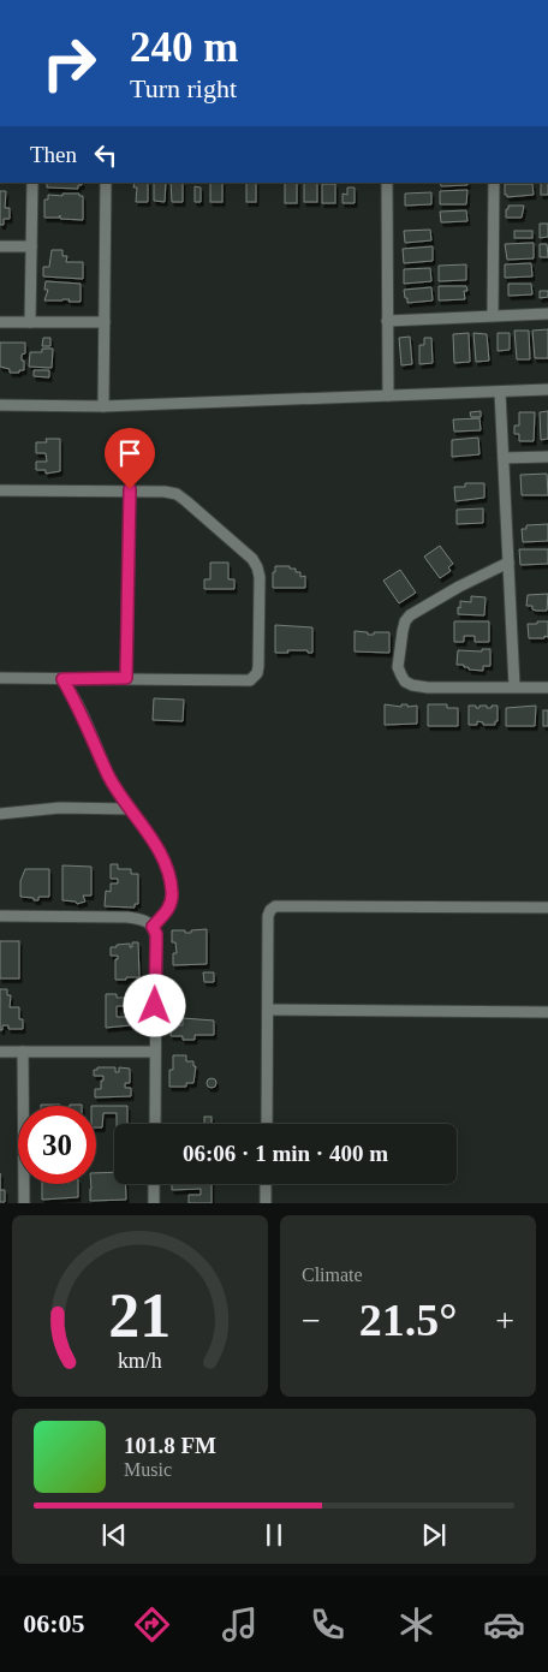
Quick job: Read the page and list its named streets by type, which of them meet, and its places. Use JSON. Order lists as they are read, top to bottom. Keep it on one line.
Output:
{"page":{"turn":["240 m","Turn right"],"then":"Then","limit":"30","trip":"06:06 · 1 min · 400 m","tile":"Climate","heat":["−","21.5°","+"],"song":["101.8 FM","Music"],"tabs":"06:05","gauge":["21","km/h"]}}
